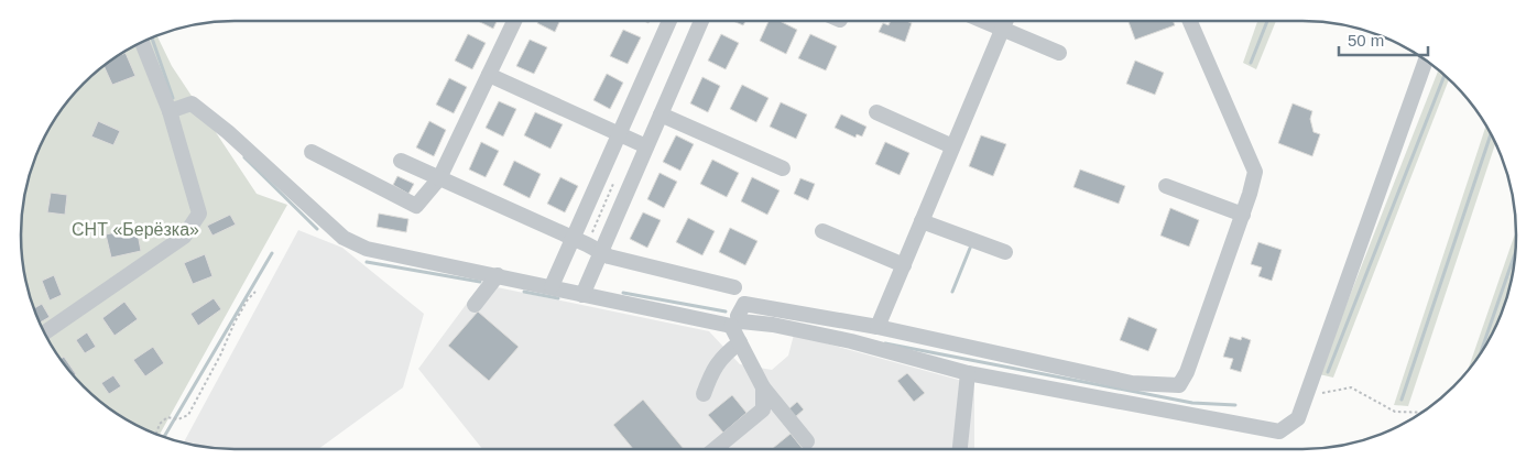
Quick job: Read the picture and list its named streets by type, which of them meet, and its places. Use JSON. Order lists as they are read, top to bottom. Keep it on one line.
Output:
{"parks":["СНТ «Берёзка»"],"scale_bar":"50 m"}
